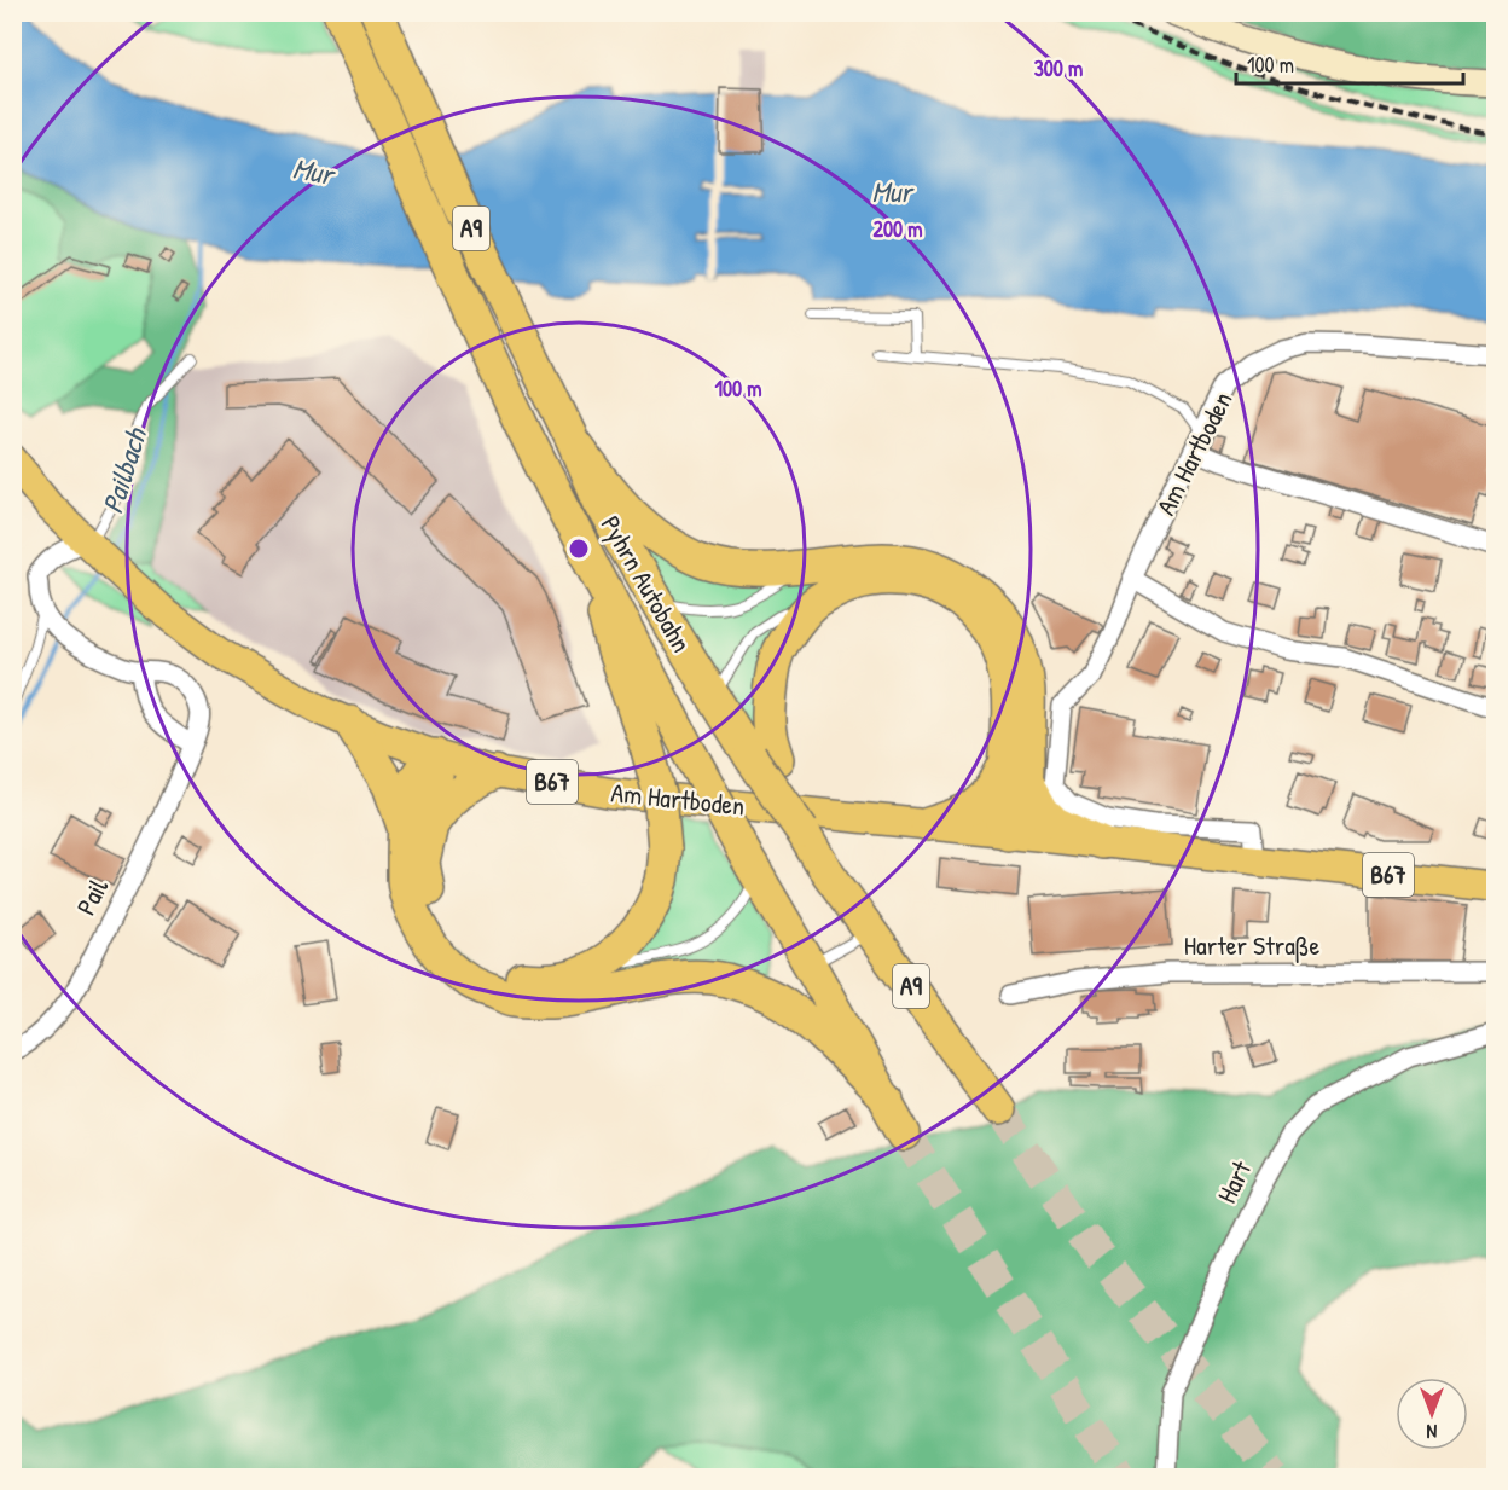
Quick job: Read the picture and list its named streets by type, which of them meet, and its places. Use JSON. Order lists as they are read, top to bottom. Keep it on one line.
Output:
{"streets":{"highway":["A9","Pyhrn Autobahn"],"main road":["Am Hartboden","B67"],"street":["Pail","Harter Straße","Hart"]},"crossings":[["A9","Pyhrn Autobahn"],["Am Hartboden","B67"]],"water":["Mur","Pailbach"],"scale_bar":"100 m","north":"bottom","rings":["300 m","200 m","100 m"]}
